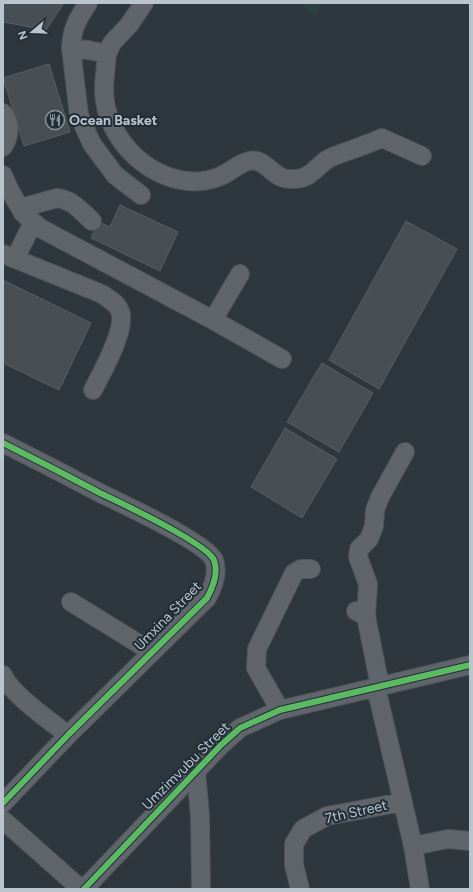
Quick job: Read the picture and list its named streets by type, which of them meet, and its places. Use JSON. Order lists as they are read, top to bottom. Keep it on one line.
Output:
{"streets":{"street":["Umxina Street","Umzimvubu Street","7th Street"]},"places":{"restaurant":["Ocean Basket"]},"north":"left"}
